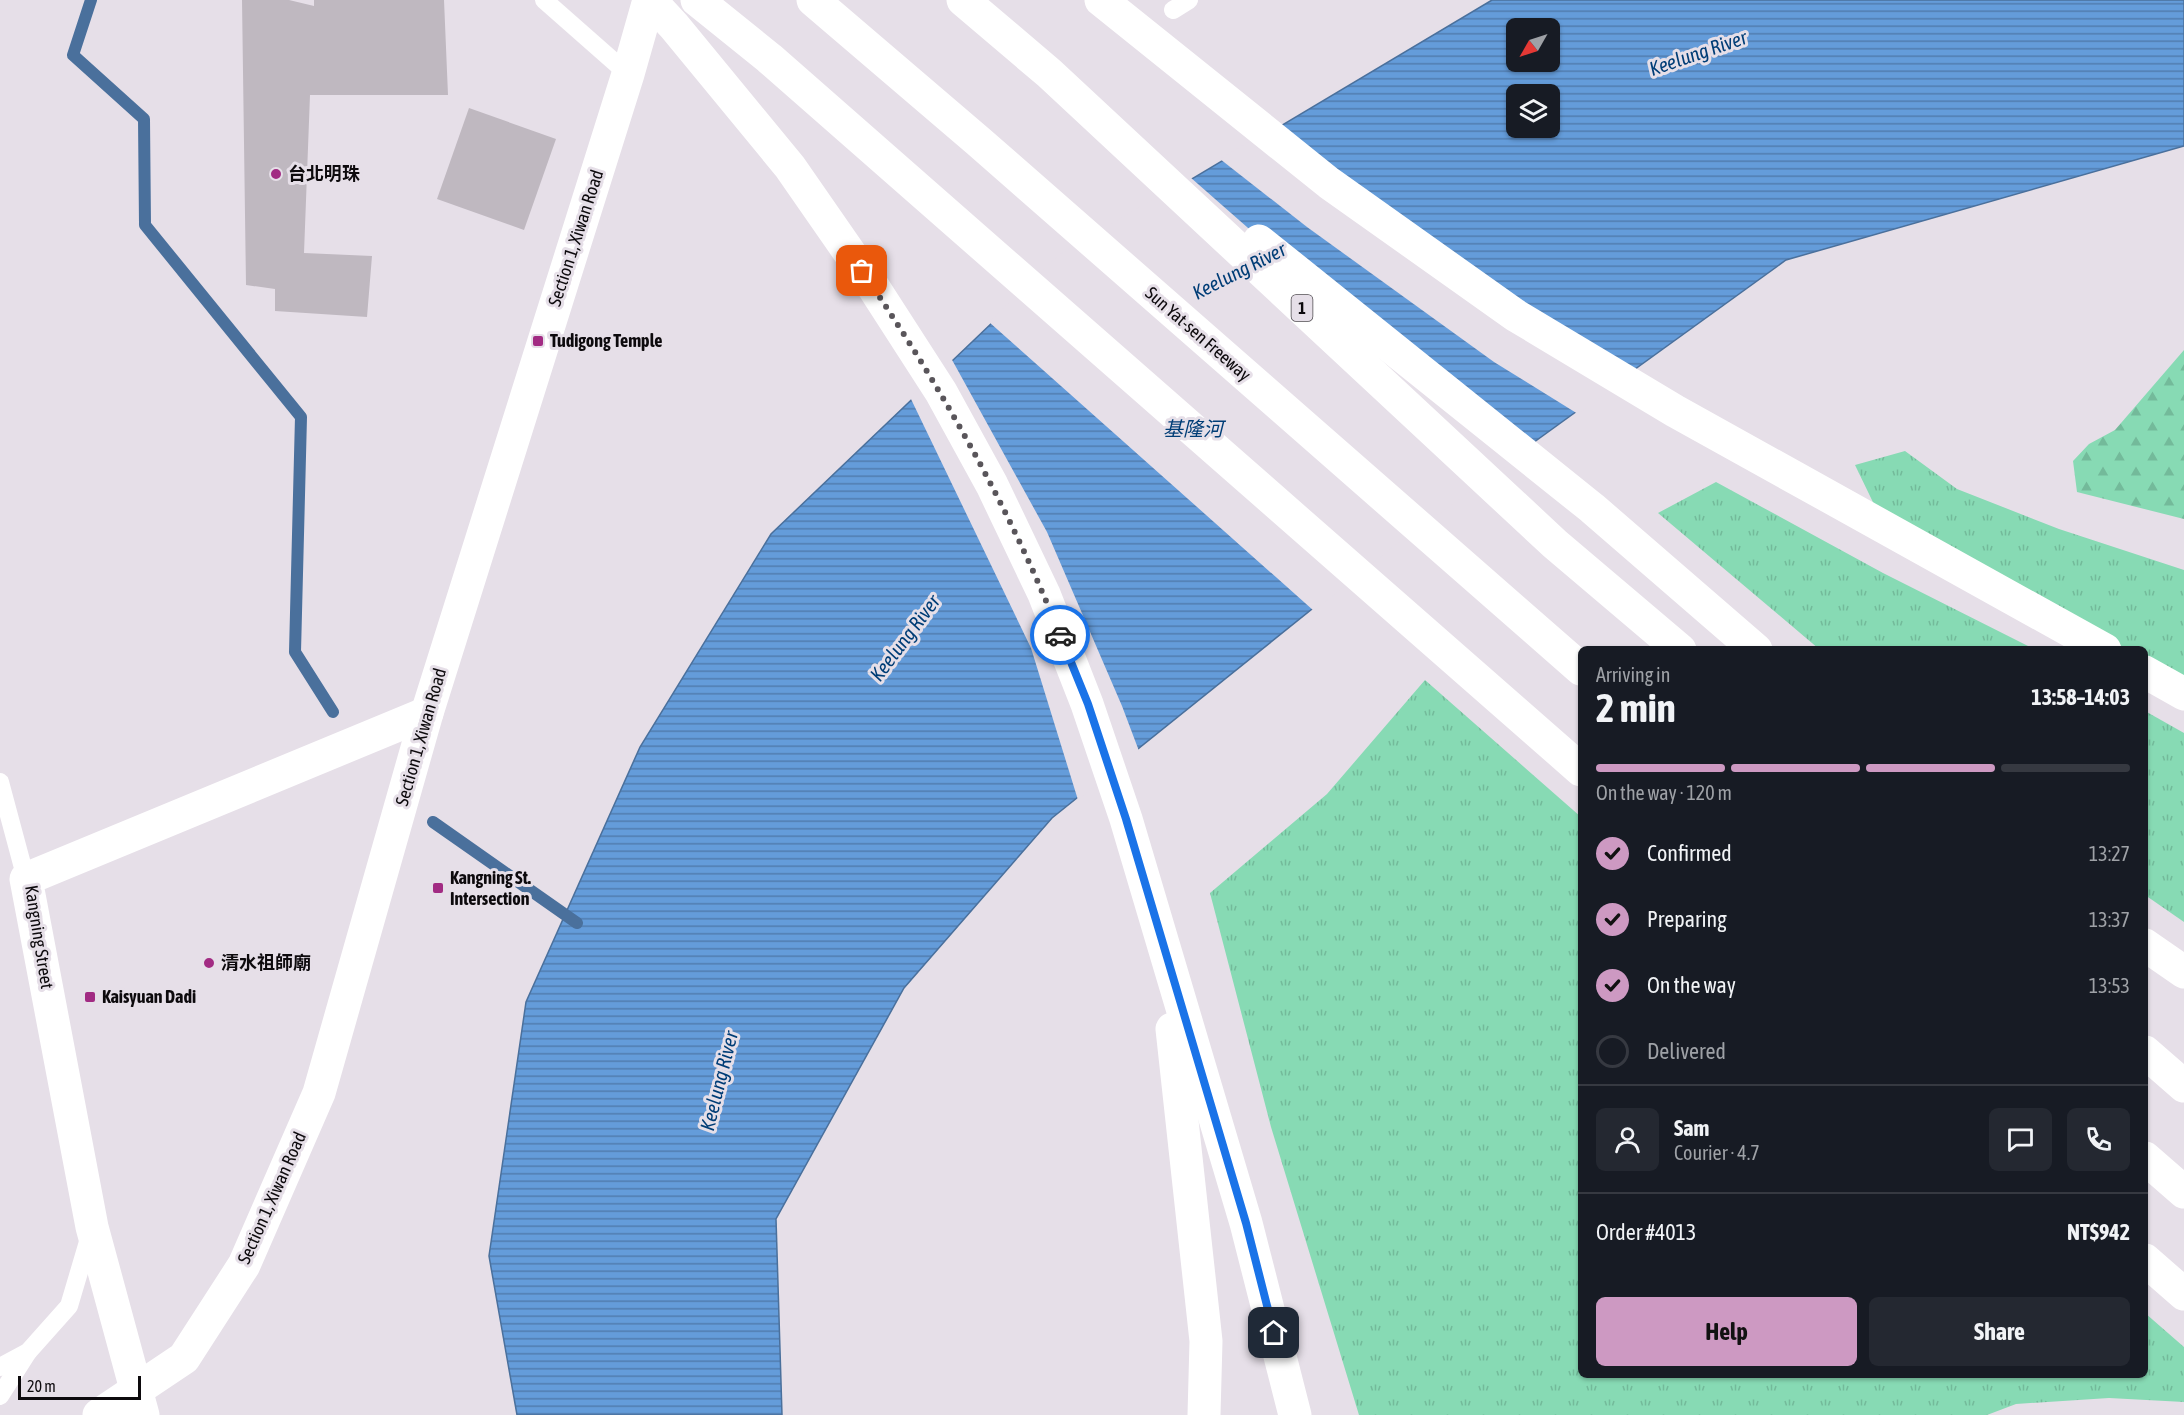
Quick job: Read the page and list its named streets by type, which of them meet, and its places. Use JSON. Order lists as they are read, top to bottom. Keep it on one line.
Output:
{"streets":{"main road":["Section 1, Xiwan Road","1","Sun Yat-sen Freeway","Kangning Street"]},"crossings":[["Section 1, Xiwan Road","Kangning Street"]],"water":["Keelung River","基隆河"],"places":{"other":["台北明珠","清水祖師廟"],"transit":["Tudigong Temple","Kangning St. Intersection","Kaisyuan Dadi"]},"scale_bar":"20 m","north":"bottom left","page":{"heading":["2 min","Arriving in","13:58–14:03"],"panel":["Sam","Courier · 4.7","Order #4013","NT$942"],"bar":"On the way · 120 m","list":[["Confirmed","13:27"],["Preparing","13:37"],["On the way","13:53"],"Delivered"],"buttons":["Help","Share"],"scale":"20 m"}}
